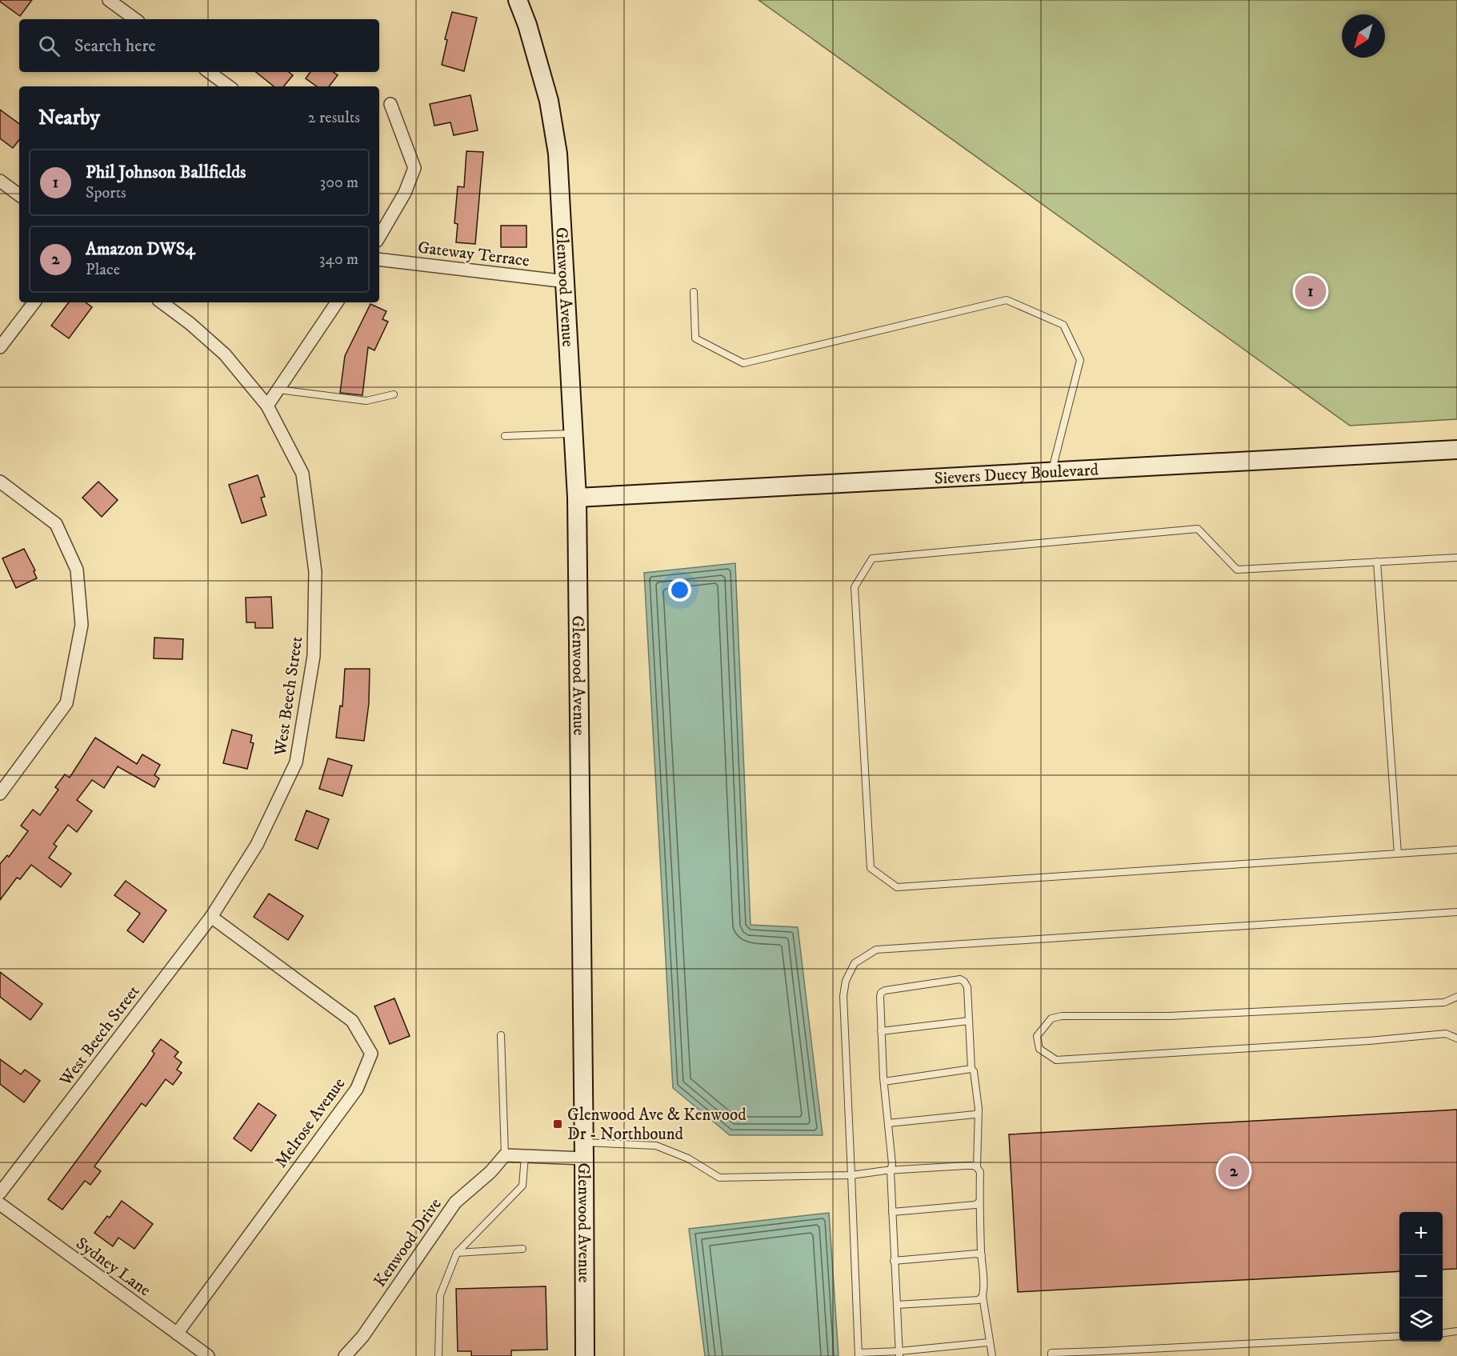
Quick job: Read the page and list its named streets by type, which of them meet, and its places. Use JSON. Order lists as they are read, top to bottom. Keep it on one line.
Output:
{"streets":{"street":["Gateway Terrace","Glenwood Avenue","Sievers Duecy Boulevard","West Beech Street","Melrose Avenue","Kenwood Drive","Sydney Lane"]},"crossings":[["Gateway Terrace","Glenwood Avenue"],["Glenwood Avenue","Sievers Duecy Boulevard"],["West Beech Street","Melrose Avenue"],["Melrose Avenue","Sydney Lane"]],"places":{"transit":["Glenwood Ave & Kenwood Dr - Northbound"]},"north":"bottom left","page":{"search":"Search here","heading":["Nearby","2 results"],"list":[{"mark":"1","name":"Phil Johnson Ballfields","note":"Sports","value":"300 m"},{"mark":"2","name":"Amazon DWS4","note":"Place","value":"340 m"}],"pins":["1","2"],"map_buttons":["+","−"]}}
